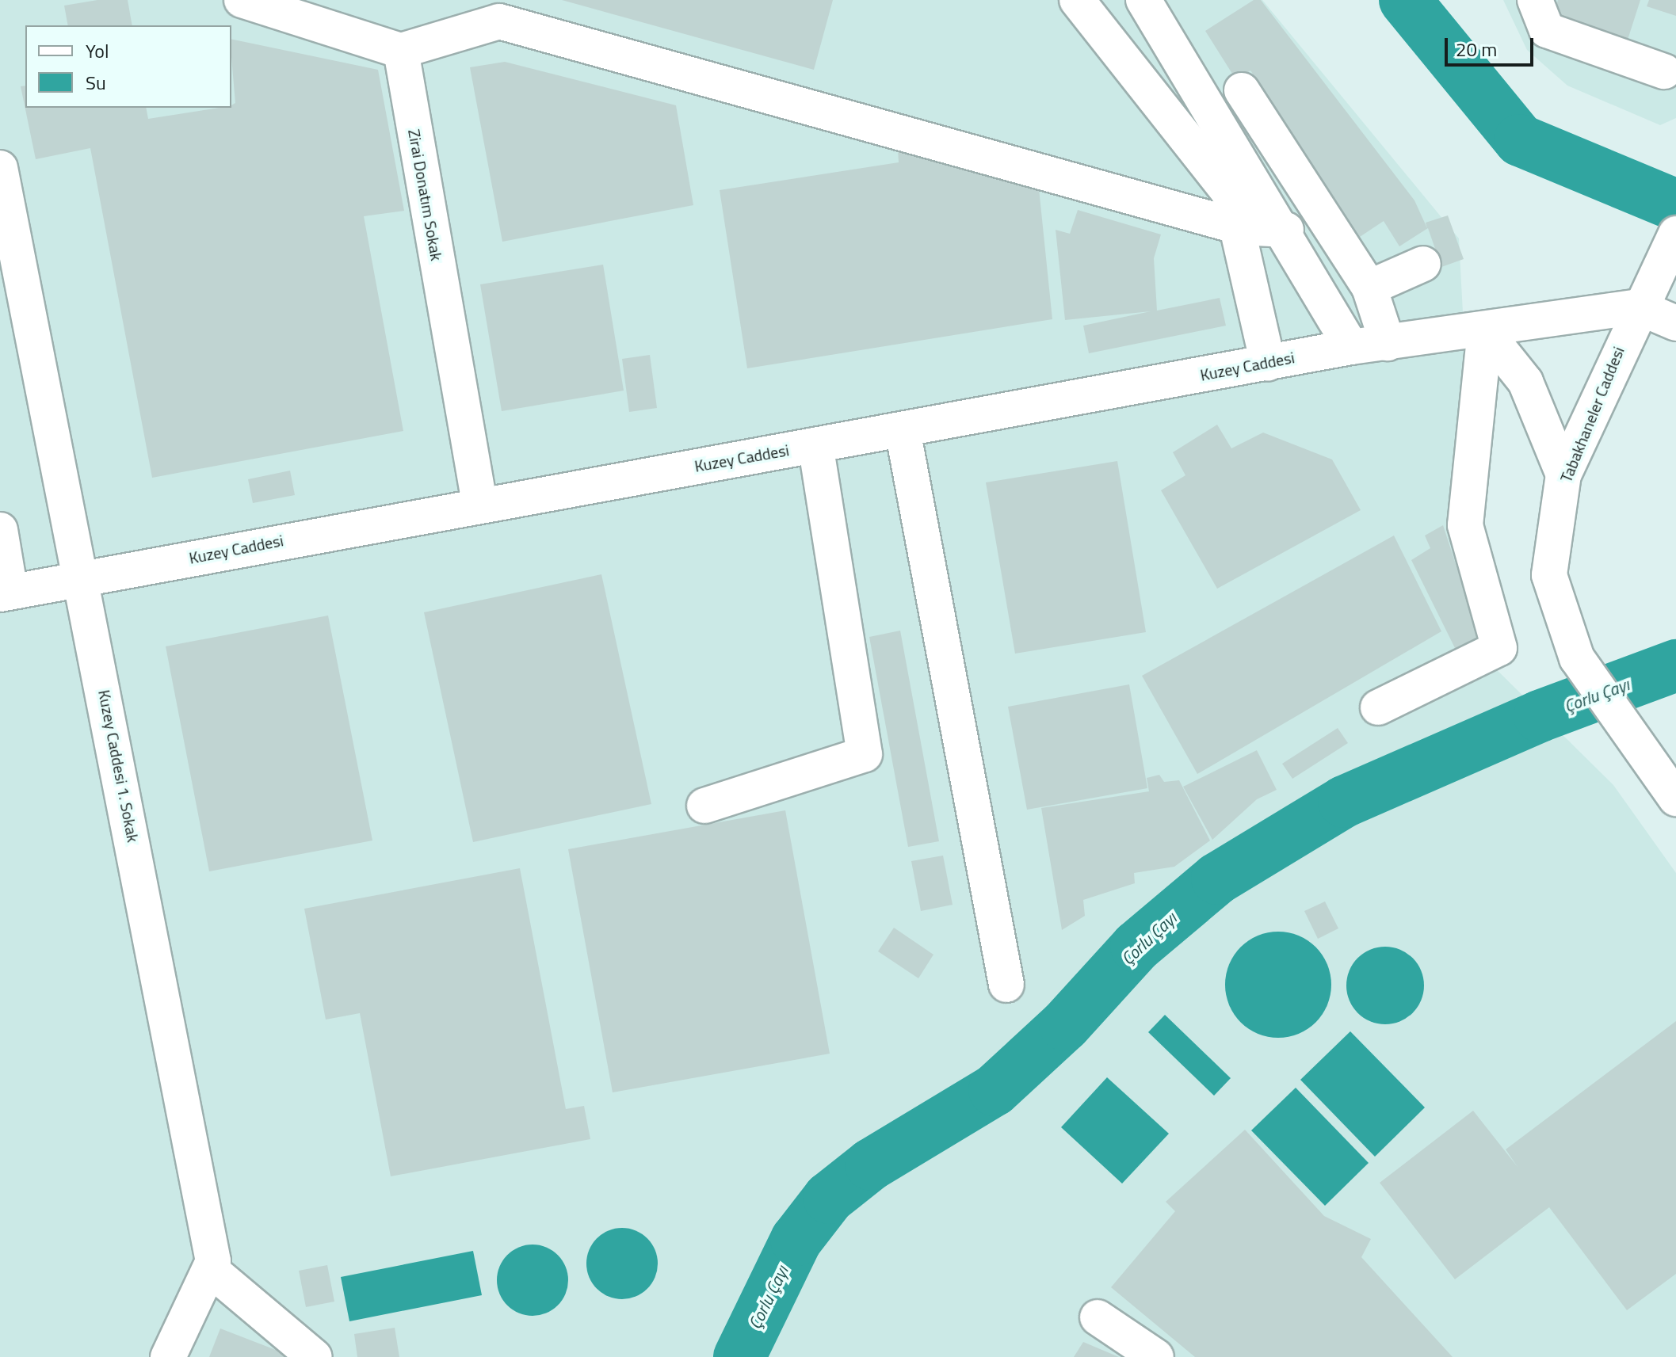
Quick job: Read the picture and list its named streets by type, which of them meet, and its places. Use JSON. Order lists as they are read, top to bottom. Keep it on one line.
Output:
{"streets":{"street":["Zirai Donatım Sokak","Kuzey Caddesi","Tabakhaneler Caddesi","Kuzey Caddesi 1. Sokak"]},"crossings":[["Zirai Donatım Sokak","Kuzey Caddesi"],["Kuzey Caddesi","Tabakhaneler Caddesi"],["Kuzey Caddesi","Kuzey Caddesi 1. Sokak"]],"water":["Çorlu Çayı"],"legend":["Yol","Su"],"scale_bar":"20 m"}
